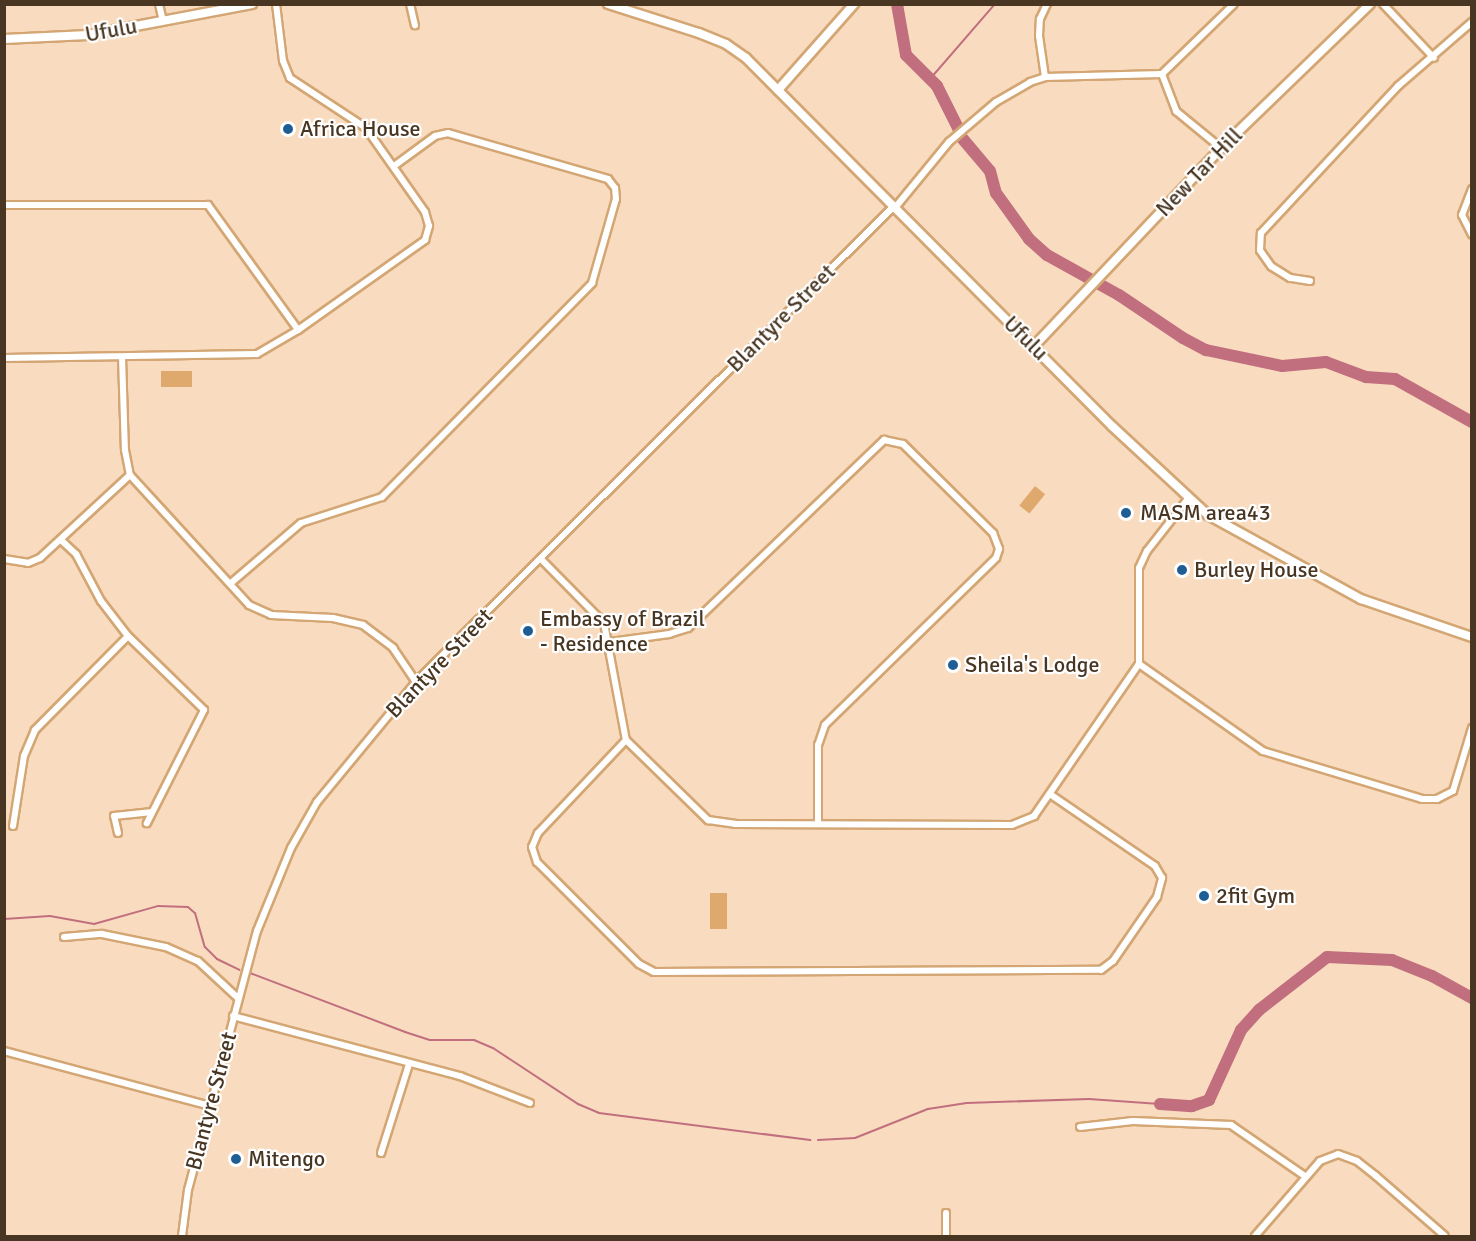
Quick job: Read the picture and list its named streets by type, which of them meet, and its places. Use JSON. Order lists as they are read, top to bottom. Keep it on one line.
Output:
{"streets":{"street":["Ufulu","New Tar Hill","Blantyre Street"]},"crossings":[["Ufulu","New Tar Hill"],["Ufulu","Blantyre Street"]],"places":["Africa House","MASM area43","Burley House","Embassy of Brazil - Residence","Sheila's Lodge","2fit Gym","Mitengo"]}
